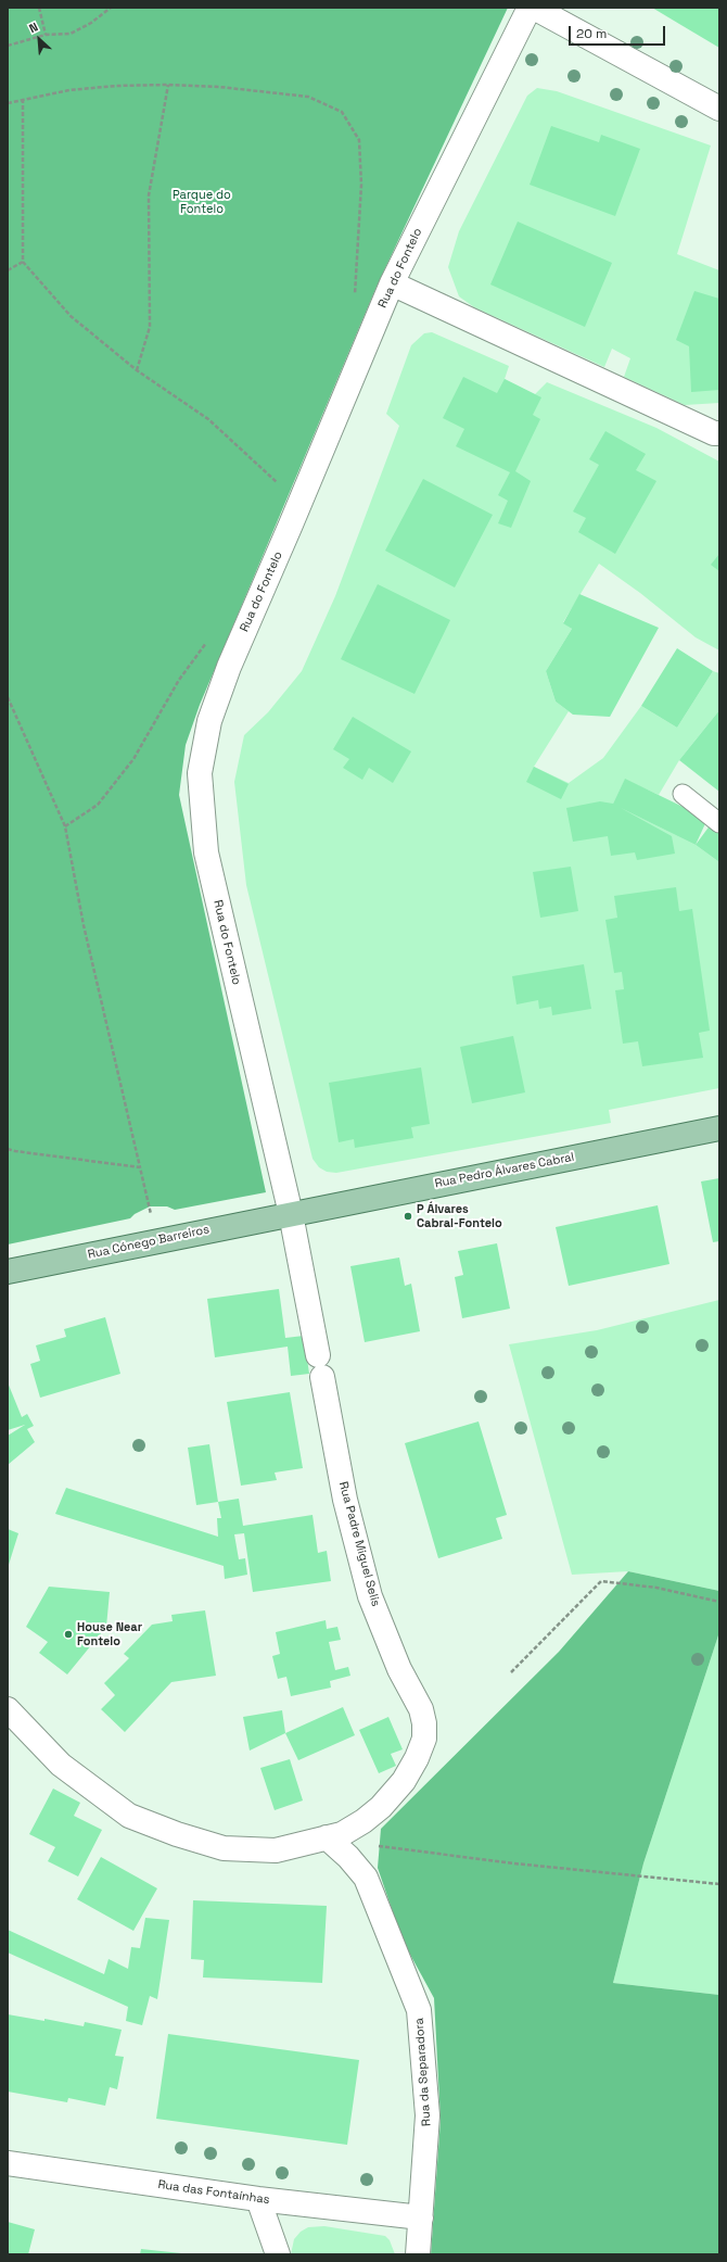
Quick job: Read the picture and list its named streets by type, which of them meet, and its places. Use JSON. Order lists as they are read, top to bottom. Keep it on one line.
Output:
{"streets":{"main road":["Rua Pedro Álvares Cabral","Rua Cónego Barreiros"],"street":["Rua do Fontelo","Rua Padre Miguel Selis","Rua da Separadora","Rua das Fontaínhas"]},"crossings":[["Rua do Fontelo","Rua Pedro Álvares Cabral"],["Rua do Fontelo","Rua Cónego Barreiros"],["Rua do Fontelo","Rua Padre Miguel Selis"],["Rua Pedro Álvares Cabral","Rua Cónego Barreiros"],["Rua Pedro Álvares Cabral","Rua Padre Miguel Selis"],["Rua Cónego Barreiros","Rua Padre Miguel Selis"],["Rua Padre Miguel Selis","Rua da Separadora"],["Rua da Separadora","Rua das Fontaínhas"]],"parks":["Parque do Fontelo"],"places":["P Álvares Cabral-Fontelo","House Near Fontelo"],"scale_bar":"20 m","north":"top left"}
